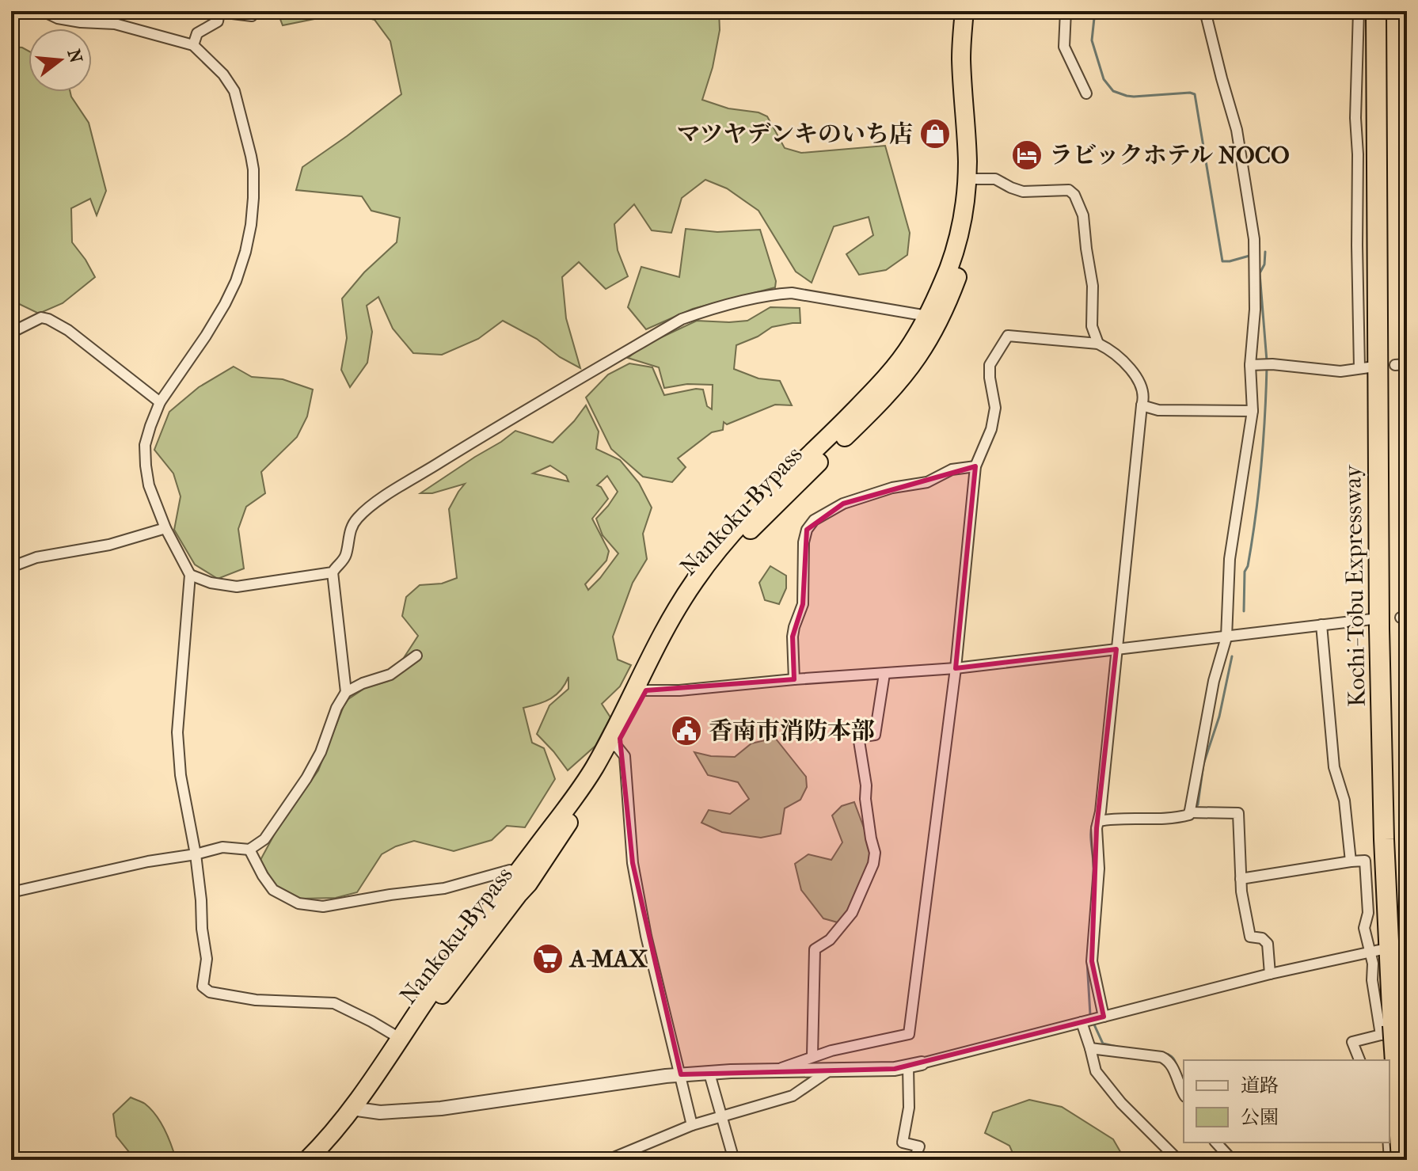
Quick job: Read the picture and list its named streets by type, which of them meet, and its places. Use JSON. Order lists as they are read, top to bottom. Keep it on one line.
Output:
{"streets":{"highway":["Nankoku Bypass","Kochi-Tobu Expressway"]},"places":{"shop":["マツヤデンキのいち店"],"hotel":["ラビックホテル NOCO"],"public building":["香南市消防本部"],"supermarket":["A-MAX"]},"legend":["道路","公園"],"north":"right"}
